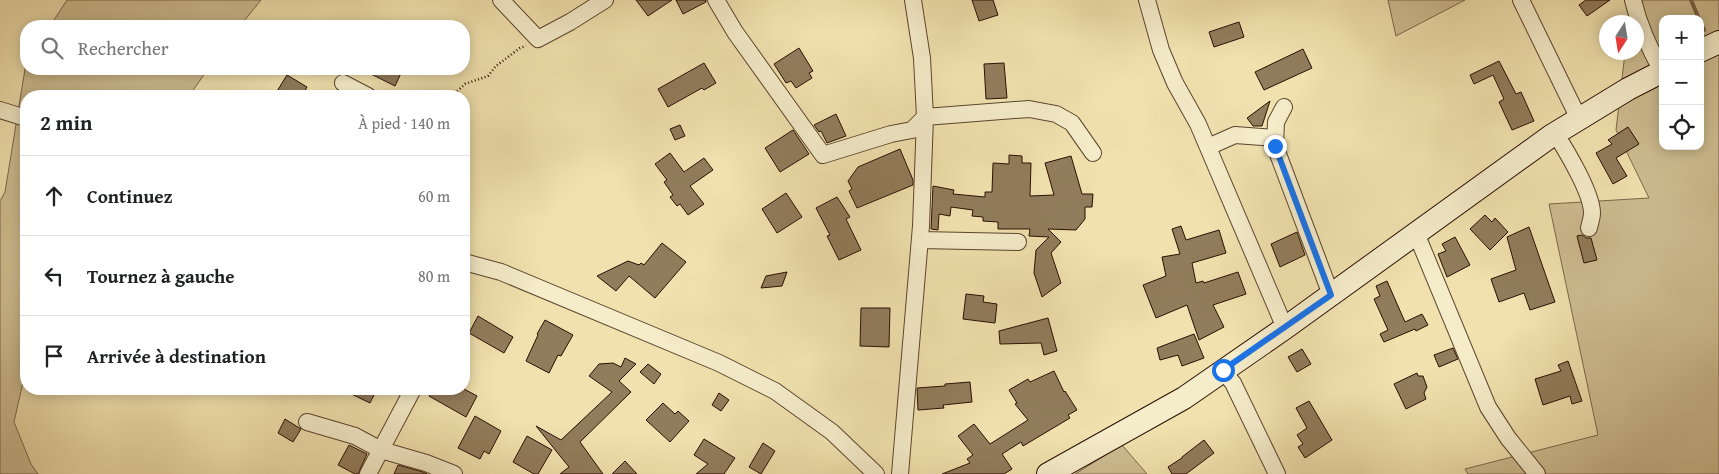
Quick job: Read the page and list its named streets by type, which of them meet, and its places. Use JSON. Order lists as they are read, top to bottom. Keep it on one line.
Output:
{"north":"bottom","page":{"map_buttons":["+","−"],"search":"Rechercher","heading":["2 min","À pied · 140 m"],"list":[["Continuez","60 m"],["Tournez à gauche","80 m"],"Arrivée à destination"]}}
